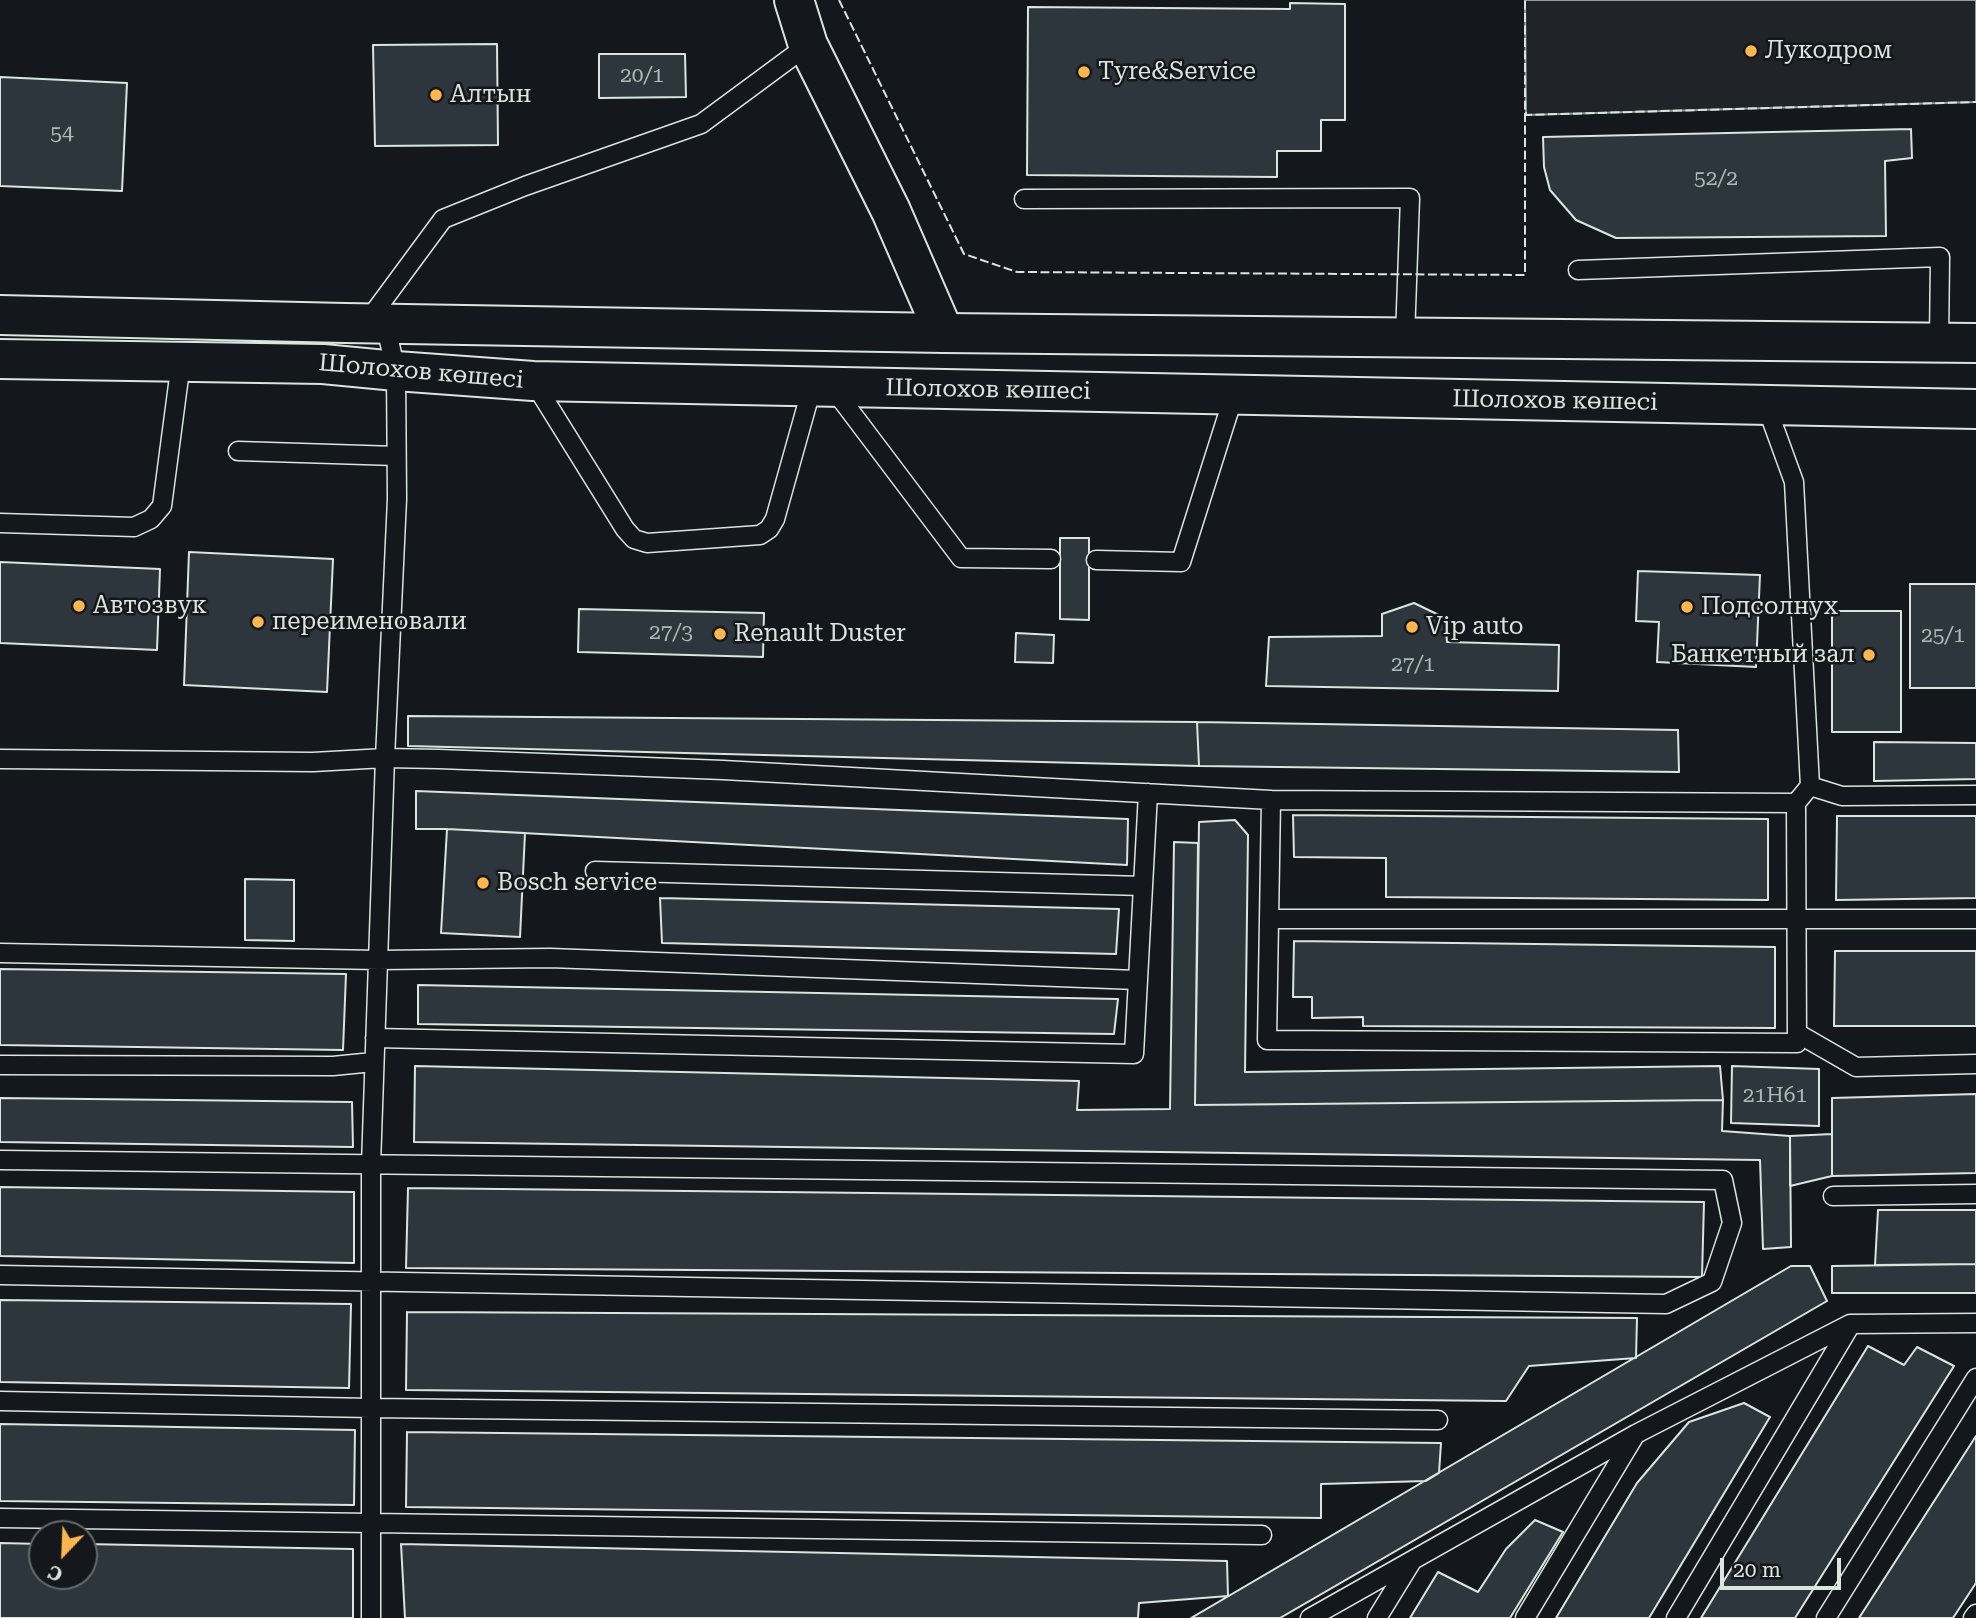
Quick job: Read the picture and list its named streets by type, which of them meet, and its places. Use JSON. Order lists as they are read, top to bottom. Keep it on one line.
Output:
{"streets":{"main road":["Шолохов көшесі"]},"places":["Лукодром","Tyre&Service","Алтын","Автозвук","Подсолнух","переименовали","Vip auto","Renault Duster","Банкетный зал","Bosch service"],"house_numbers":["20/1","54","52/2","27/3","25/1","27/1","21Н61"],"scale_bar":"20 m","north":"bottom left"}
